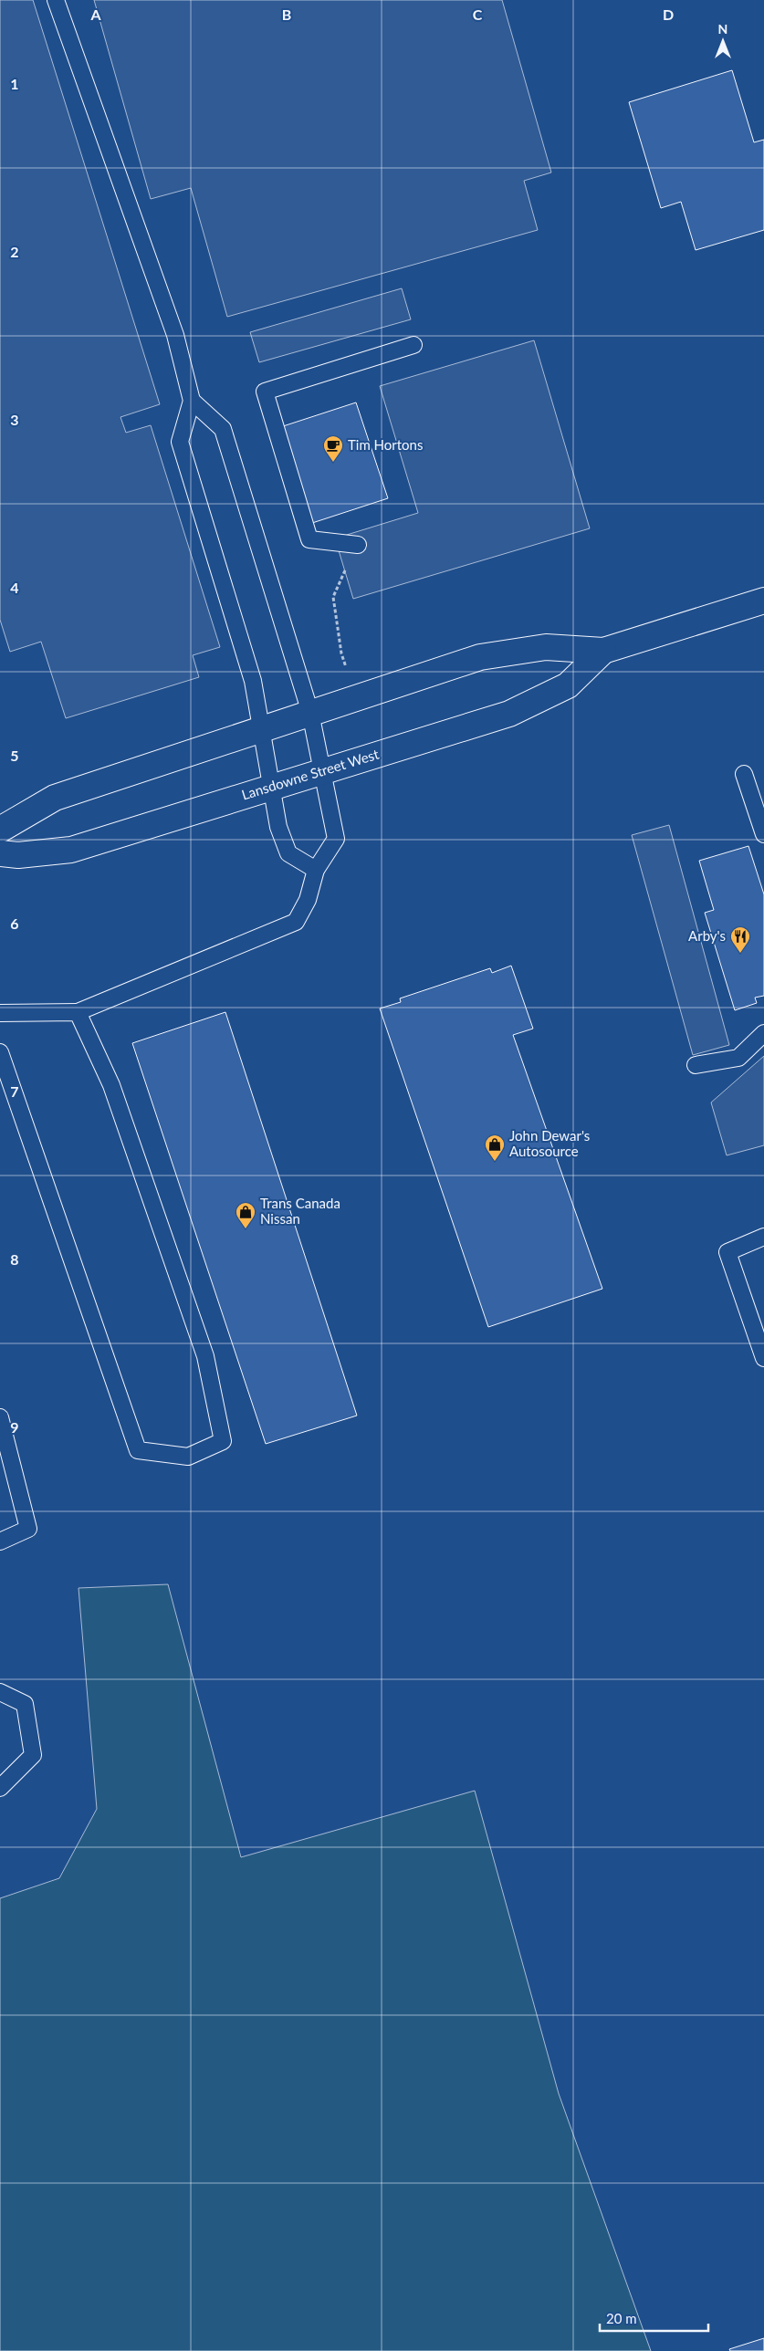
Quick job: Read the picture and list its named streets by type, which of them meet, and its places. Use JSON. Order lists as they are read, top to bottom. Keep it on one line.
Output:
{"streets":{"main road":["Lansdowne Street West"]},"places":{"cafe":["Tim Hortons"],"restaurant":["Arby's"],"shop":["John Dewar's Autosource","Trans Canada Nissan"]},"scale_bar":"20 m","north":"top","grid":{"columns":["A","B","C","D"],"rows":["1","2","3","4","5","6","7","8","9"]}}
